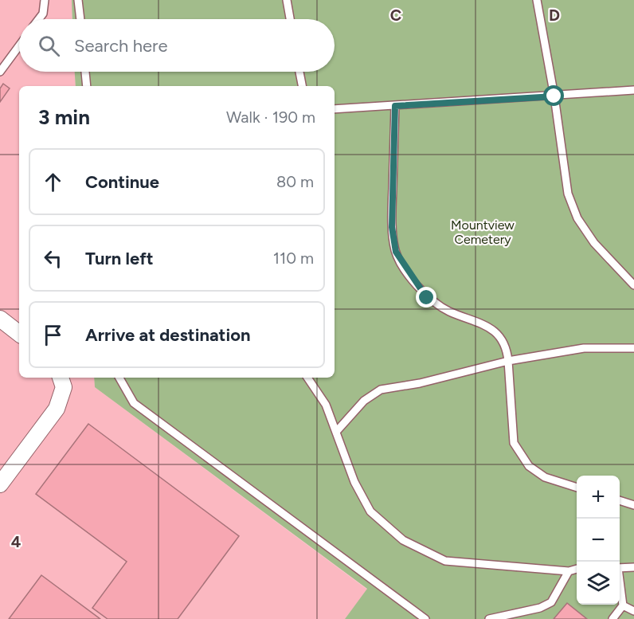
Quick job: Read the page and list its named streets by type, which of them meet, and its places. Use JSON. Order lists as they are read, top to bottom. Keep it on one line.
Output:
{"parks":["Mountview Cemetery"],"page":{"search":"Search here","heading":["3 min","Walk · 190 m"],"list":[["Continue","80 m"],["Turn left","110 m"],"Arrive at destination"],"map_buttons":["+","−"]},"grid":{"columns":["C","D"],"rows":["4"]}}
